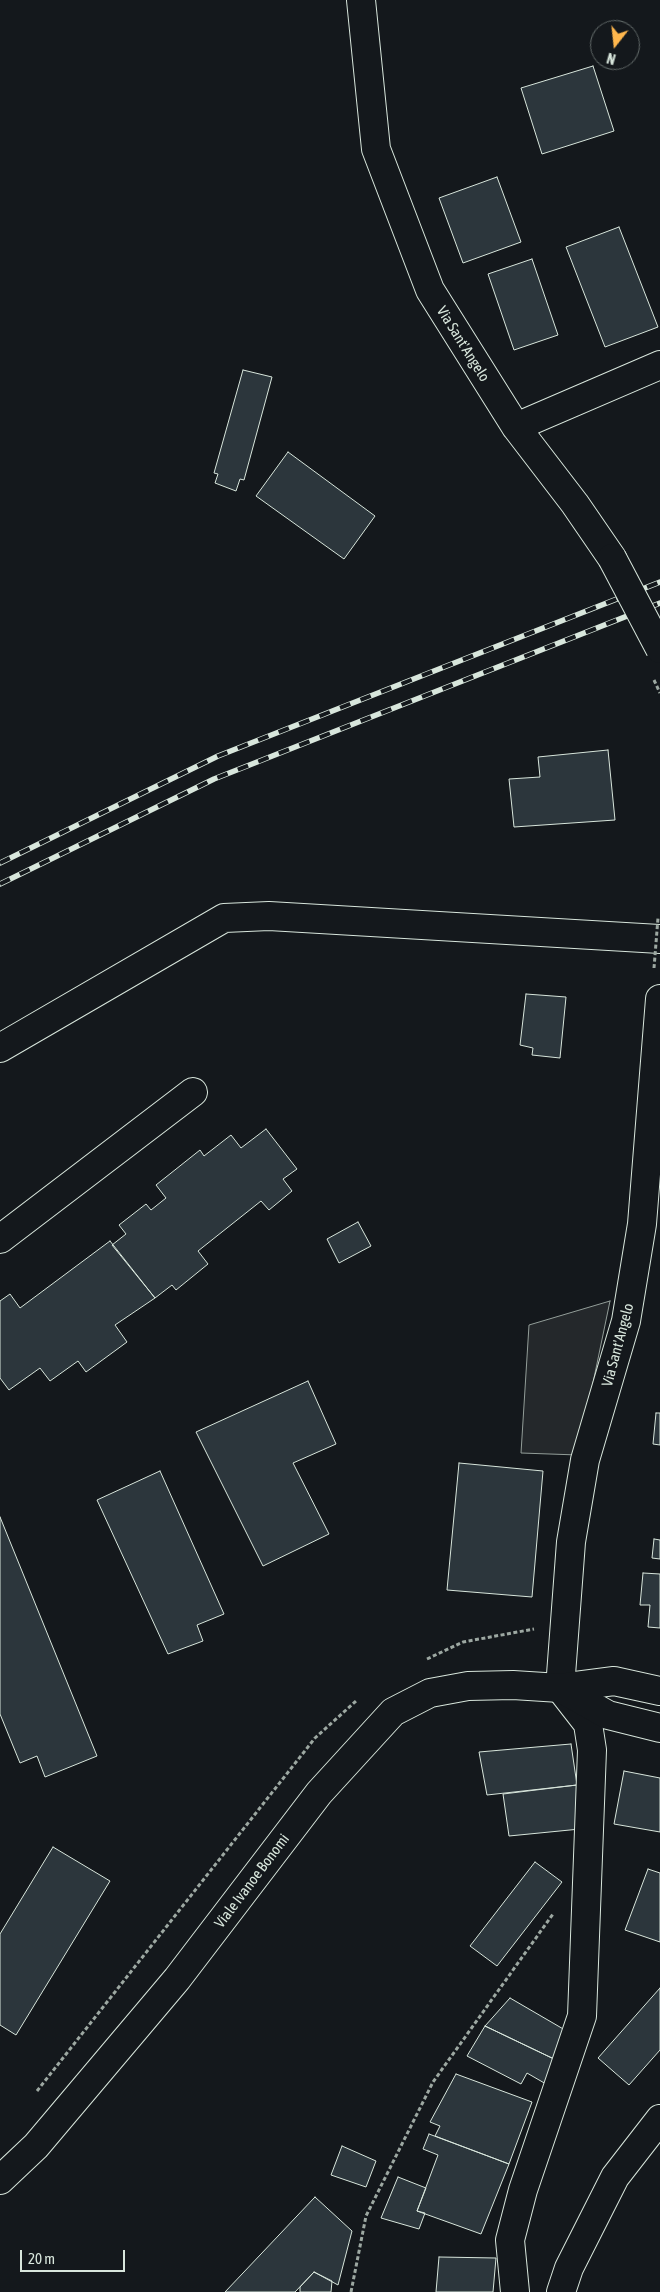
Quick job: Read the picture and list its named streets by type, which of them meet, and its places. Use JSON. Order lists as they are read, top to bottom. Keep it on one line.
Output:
{"streets":{"street":["Via Sant'Angelo","Viale Ivanoe Bonomi"]},"crossings":[["Via Sant'Angelo","Viale Ivanoe Bonomi"]],"scale_bar":"20 m","north":"bottom"}
